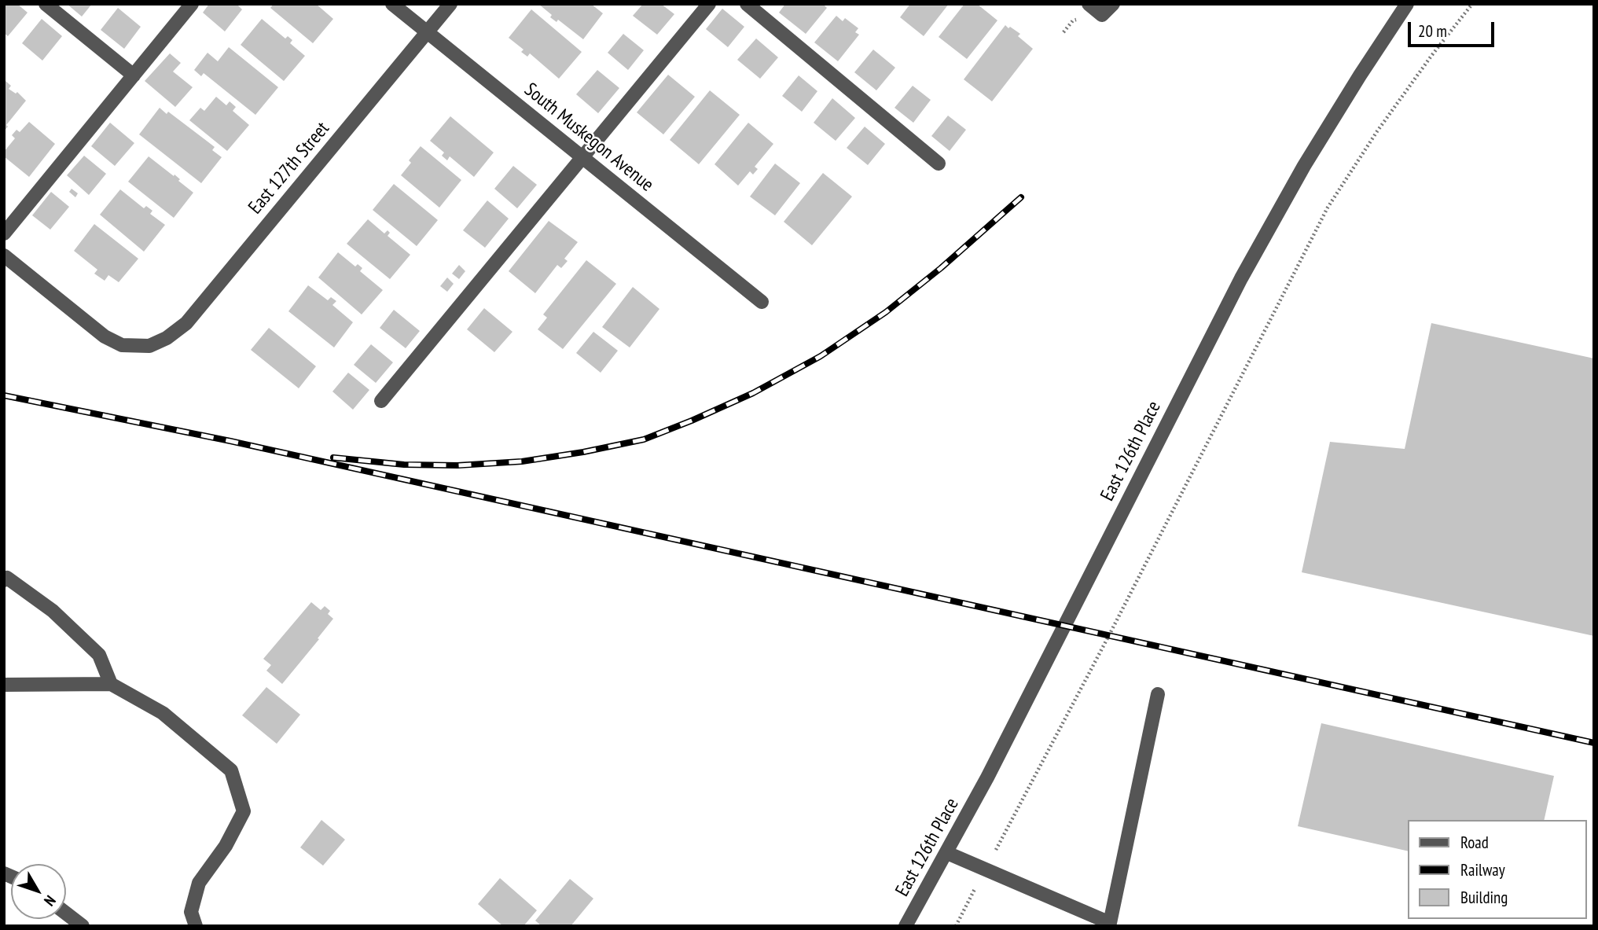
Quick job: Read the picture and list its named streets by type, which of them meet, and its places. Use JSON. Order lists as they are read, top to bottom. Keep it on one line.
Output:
{"streets":{"street":["South Muskegon Avenue","East 127th Street","East 126th Place"]},"crossings":[["South Muskegon Avenue","East 127th Street"]],"legend":["Road","Railway","Building"],"scale_bar":"20 m","north":"bottom right"}
